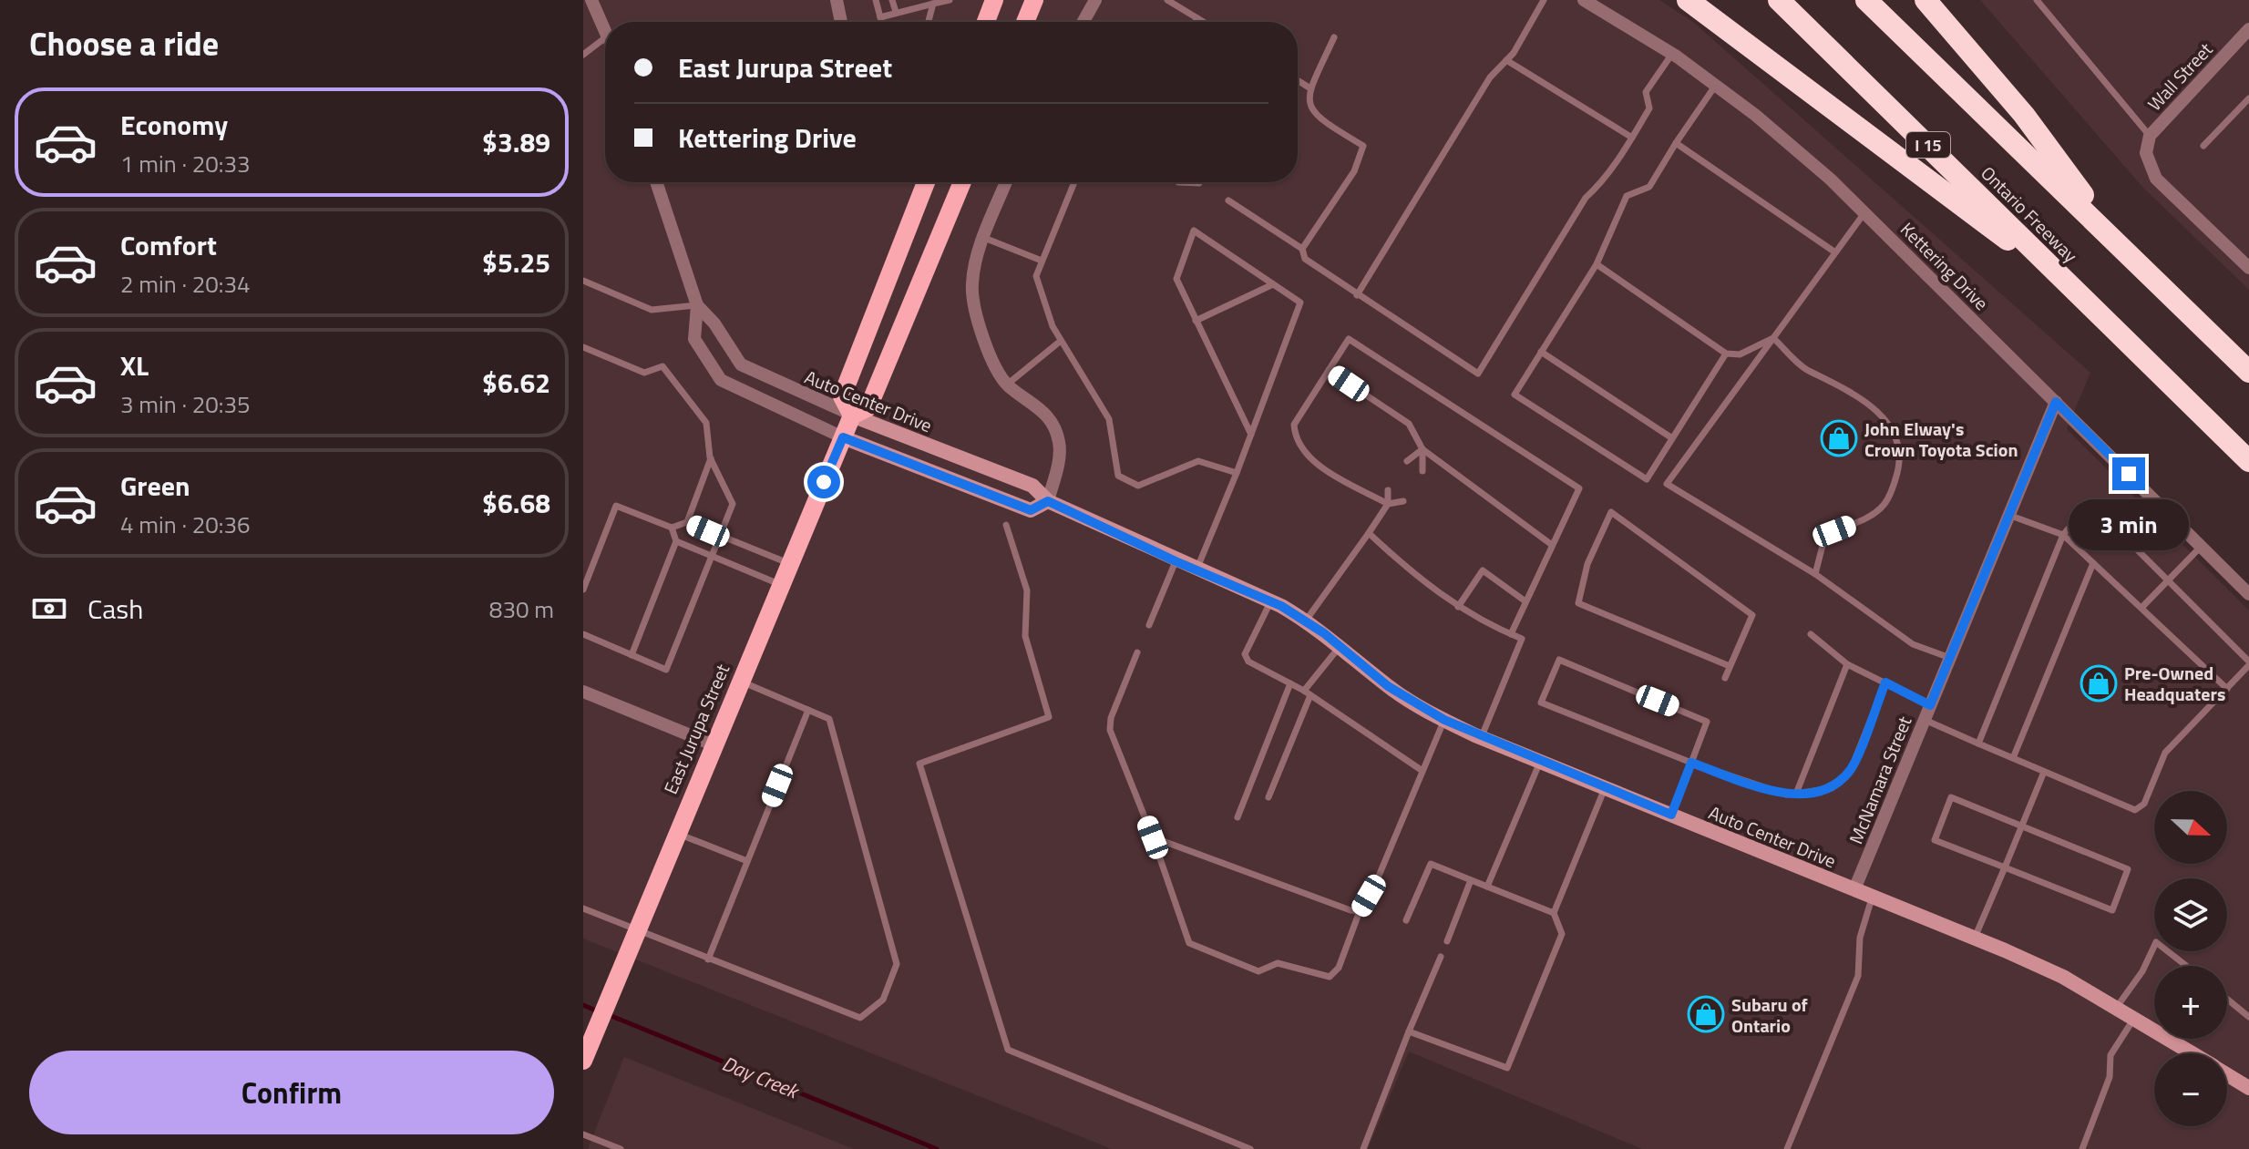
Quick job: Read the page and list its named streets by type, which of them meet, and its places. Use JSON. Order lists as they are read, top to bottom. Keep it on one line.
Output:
{"streets":{"highway":["I 15","Ontario Freeway"],"main road":["East Jurupa Street"],"street":["Wall Street","Kettering Drive","Auto Center Drive","McNamara Street"]},"crossings":[["Kettering Drive","McNamara Street"],["Auto Center Drive","East Jurupa Street"],["Auto Center Drive","McNamara Street"]],"water":["Day Creek"],"places":{"shop":["John Elway's Crown Toyota Scion","Pre-Owned Headquaters","Subaru of Ontario"]},"north":"right","page":{"heading":"Choose a ride","banner":["East Jurupa Street","Kettering Drive"],"list":[{"name":"Economy","note":"1 min · 20:33","value":"$3.89"},{"name":"Comfort","note":"2 min · 20:34","value":"$5.25"},{"name":"XL","note":"3 min · 20:35","value":"$6.62"},{"name":"Green","note":"4 min · 20:36","value":"$6.68"}],"bubble":"3 min","pay":["Cash","830 m"],"map_buttons":["+","−"],"buttons":"Confirm"}}
